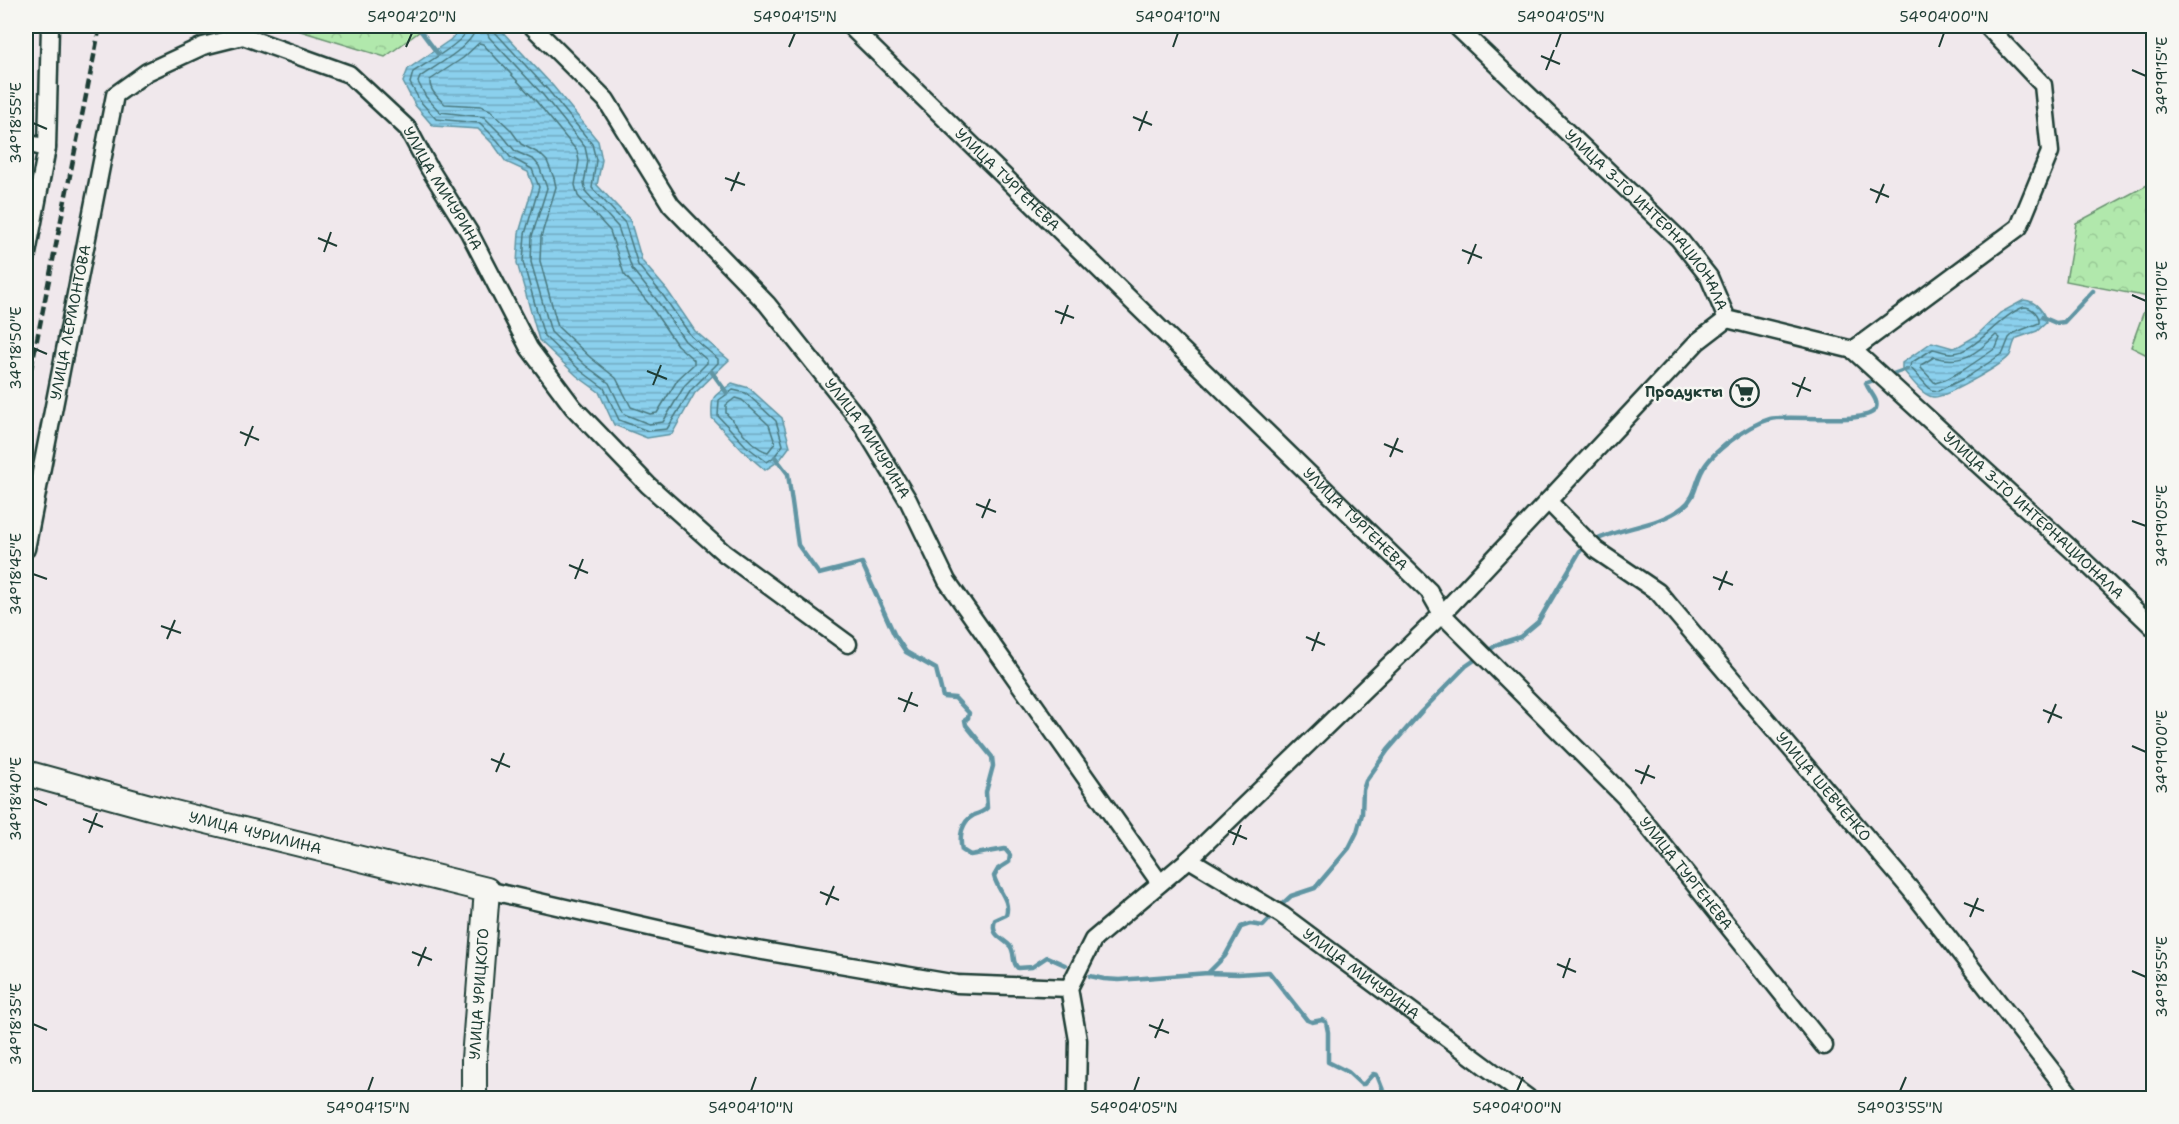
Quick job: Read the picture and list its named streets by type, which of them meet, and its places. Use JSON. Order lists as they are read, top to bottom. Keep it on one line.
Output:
{"streets":{"street":["УЛИЦА ТУРГЕНЕВА","УЛИЦА МИЧУРИНА","УЛИЦА 3-ГО ИНТЕРНАЦИОНАЛА","УЛИЦА ЛЕРМОНТОВА","УЛИЦА ШЕВЧЕНКО","УЛИЦА ЧУРИЛИНА","УЛИЦА УРИЦКОГО"]},"crossings":[["УЛИЦА МИЧУРИНА","УЛИЦА ЛЕРМОНТОВА"],["УЛИЦА ЧУРИЛИНА","УЛИЦА УРИЦКОГО"]],"places":{"supermarket":["Продукты"]},"coordinates":["54°04'20\"N","54°04'15\"N","54°04'10\"N","54°04'05\"N","54°04'00\"N","34°19'15\"E","34°18'55\"E","34°19'10\"E","34°18'50\"E","34°19'05\"E","34°18'45\"E","34°19'00\"E","34°18'40\"E","34°18'35\"E","54°03'55\"N"]}
